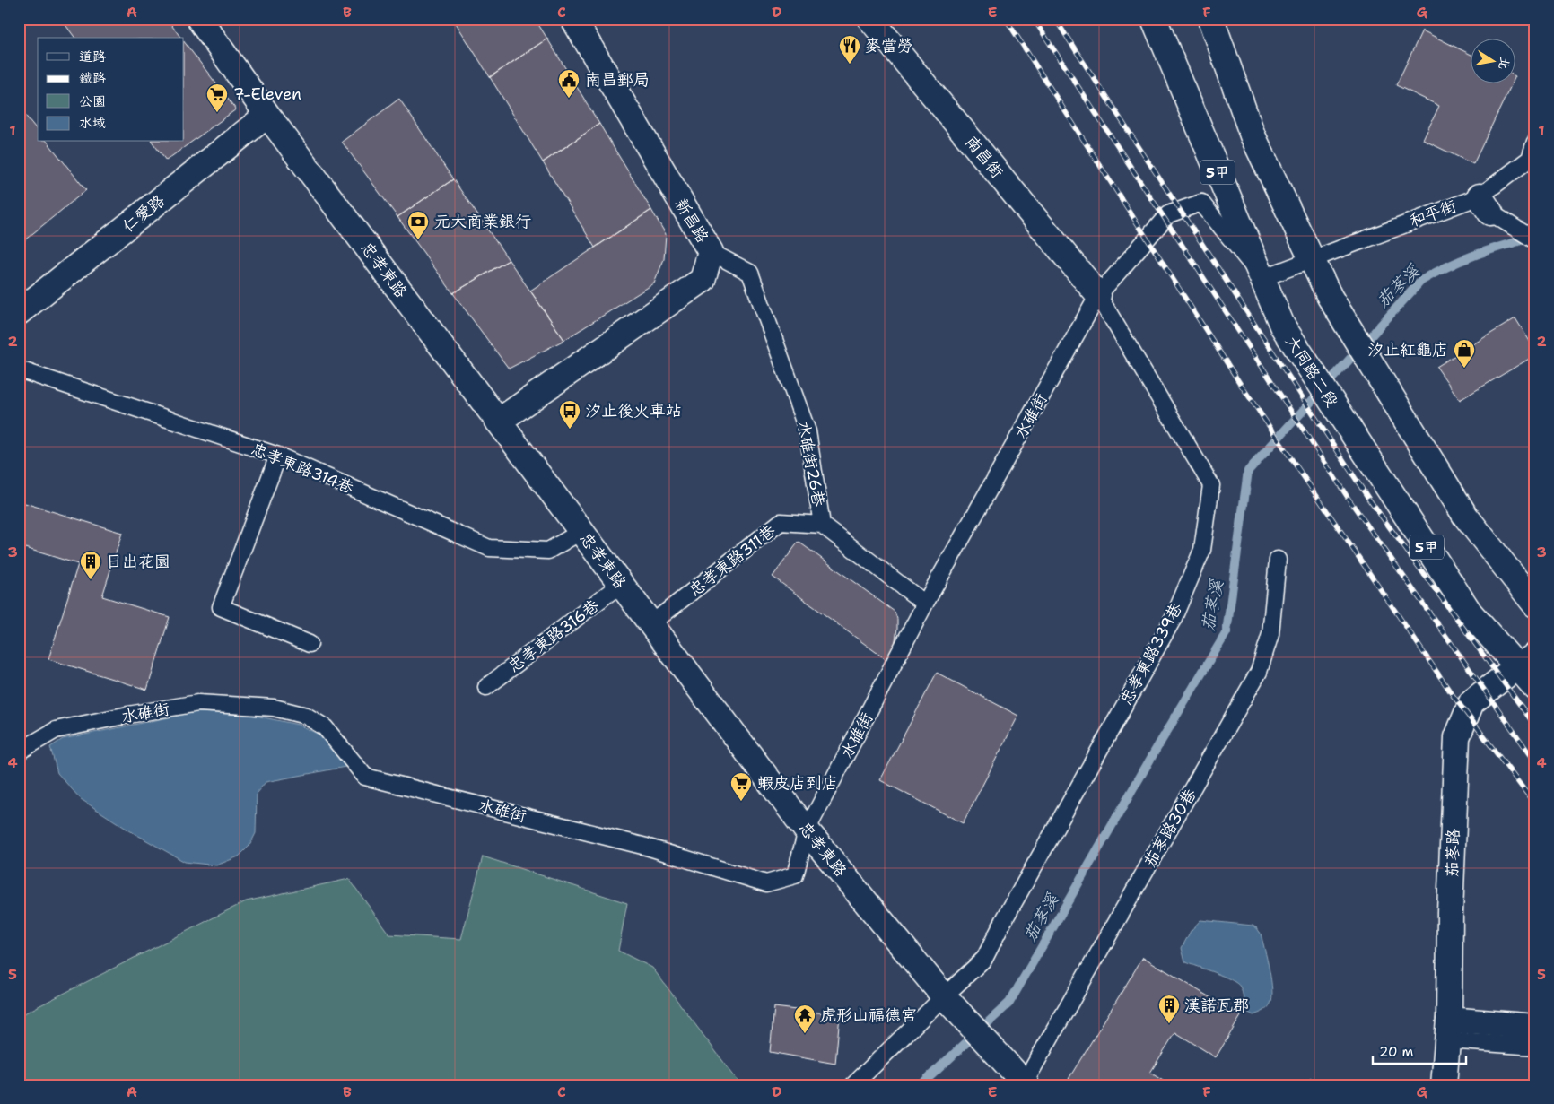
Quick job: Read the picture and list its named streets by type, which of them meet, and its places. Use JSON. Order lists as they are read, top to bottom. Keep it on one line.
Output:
{"streets":{"street":["南昌街","5甲","仁愛路","新昌路","忠孝東路","大同路二段","茄苳路"],"lane":["和平街","水碓街","水碓街26巷","忠孝東路314巷","忠孝東路311巷","忠孝東路316巷","忠孝東路339巷","茄苳路30巷"]},"crossings":[["南昌街","水碓街"],["南昌街","忠孝東路339巷"],["仁愛路","忠孝東路"],["新昌路","忠孝東路"],["新昌路","水碓街26巷"],["忠孝東路","水碓街"],["忠孝東路","忠孝東路314巷"],["忠孝東路","忠孝東路311巷"],["忠孝東路","忠孝東路316巷"],["忠孝東路","忠孝東路339巷"],["忠孝東路","茄苳路30巷"],["大同路二段","水碓街"],["大同路二段","茄苳路"],["水碓街","水碓街26巷"],["水碓街","忠孝東路339巷"],["水碓街26巷","忠孝東路311巷"]],"water":["茄苳溪"],"places":{"restaurant":["麥當勞"],"public building":["南昌郵局"],"supermarket":["7-Eleven","蝦皮店到店"],"bank":["元大商業銀行"],"shop":["汐止紅龜店"],"bus stop":["汐止後火車站"],"building":["日出花園","漢諾瓦郡"],"temple":["虎形山福德宮"]},"legend":["道路","鐵路","公園","水域"],"scale_bar":"20 m","north":"right","grid":{"columns":["A","B","C","D","E","F","G"],"rows":["1","2","3","4","5"]}}
